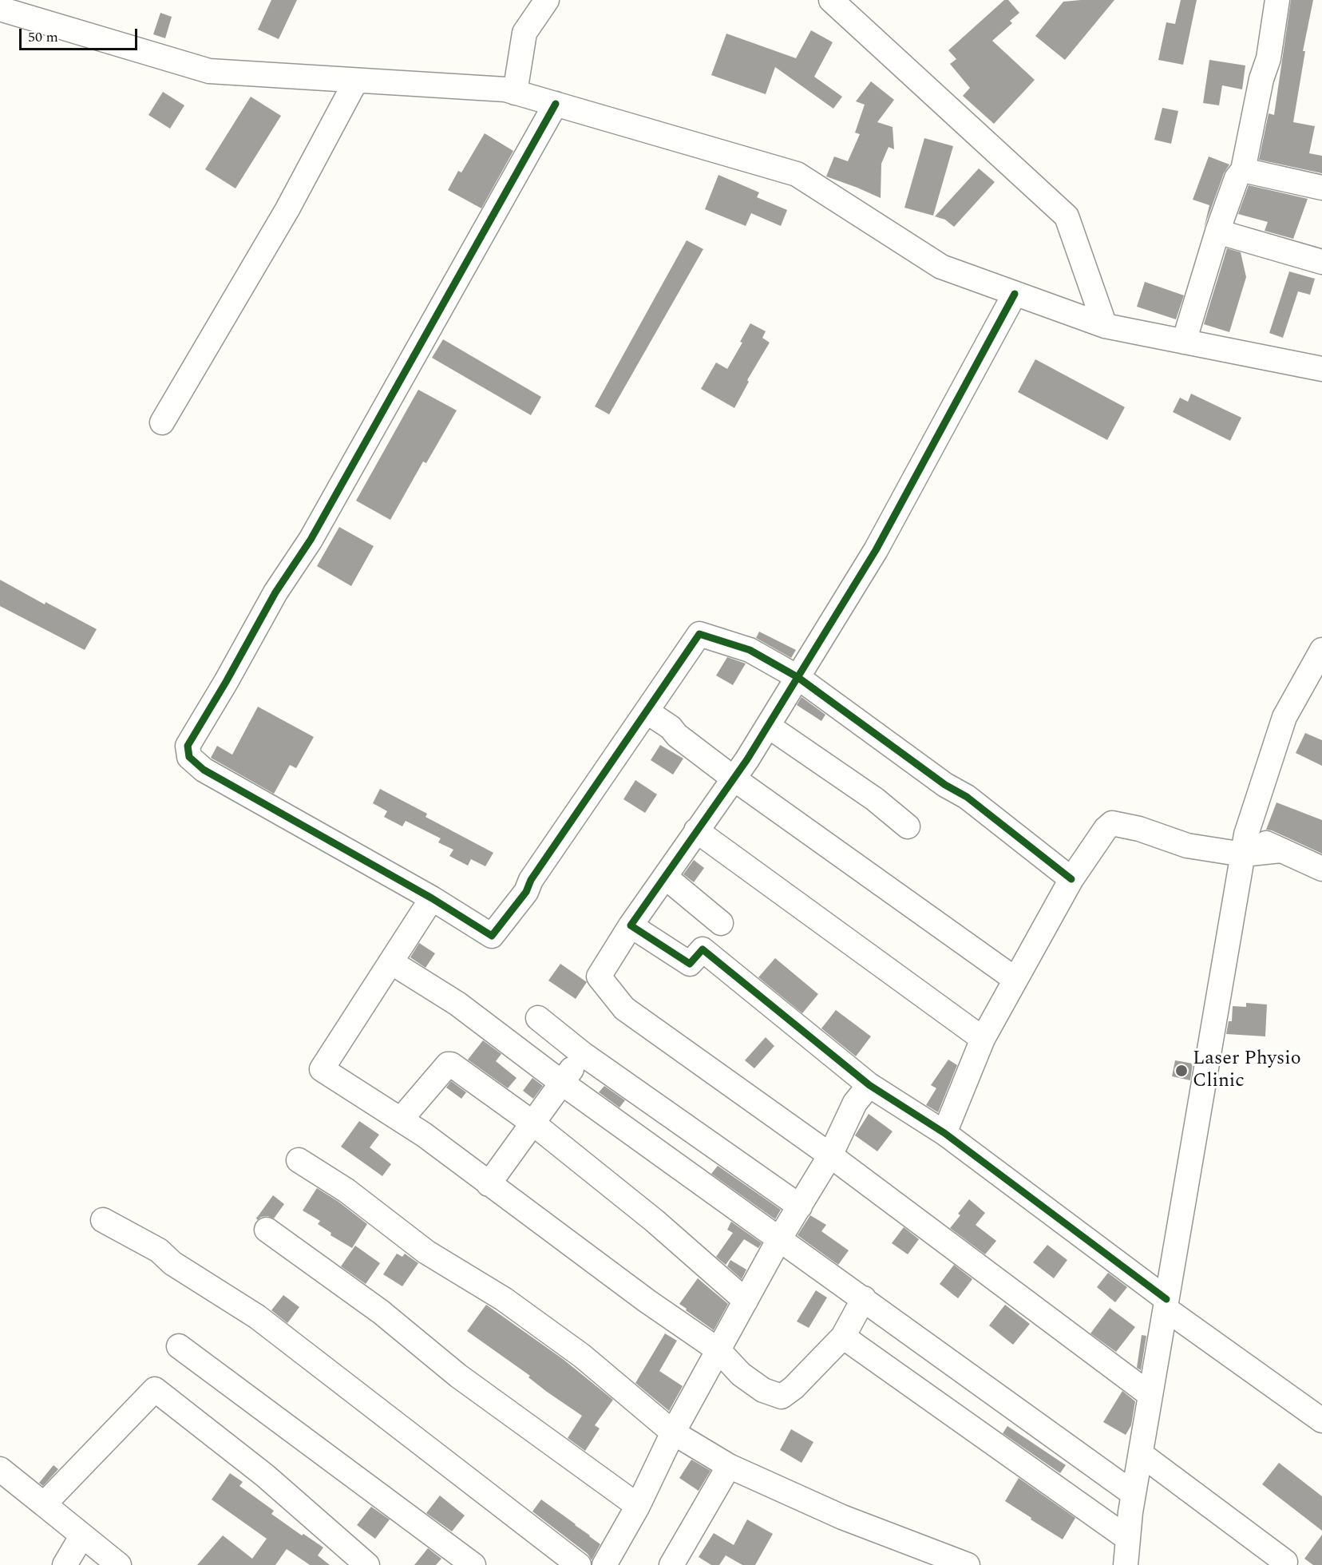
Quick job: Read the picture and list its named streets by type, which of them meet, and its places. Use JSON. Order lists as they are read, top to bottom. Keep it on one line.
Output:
{"places":["Laser Physio Clinic"],"scale_bar":"50 m"}
